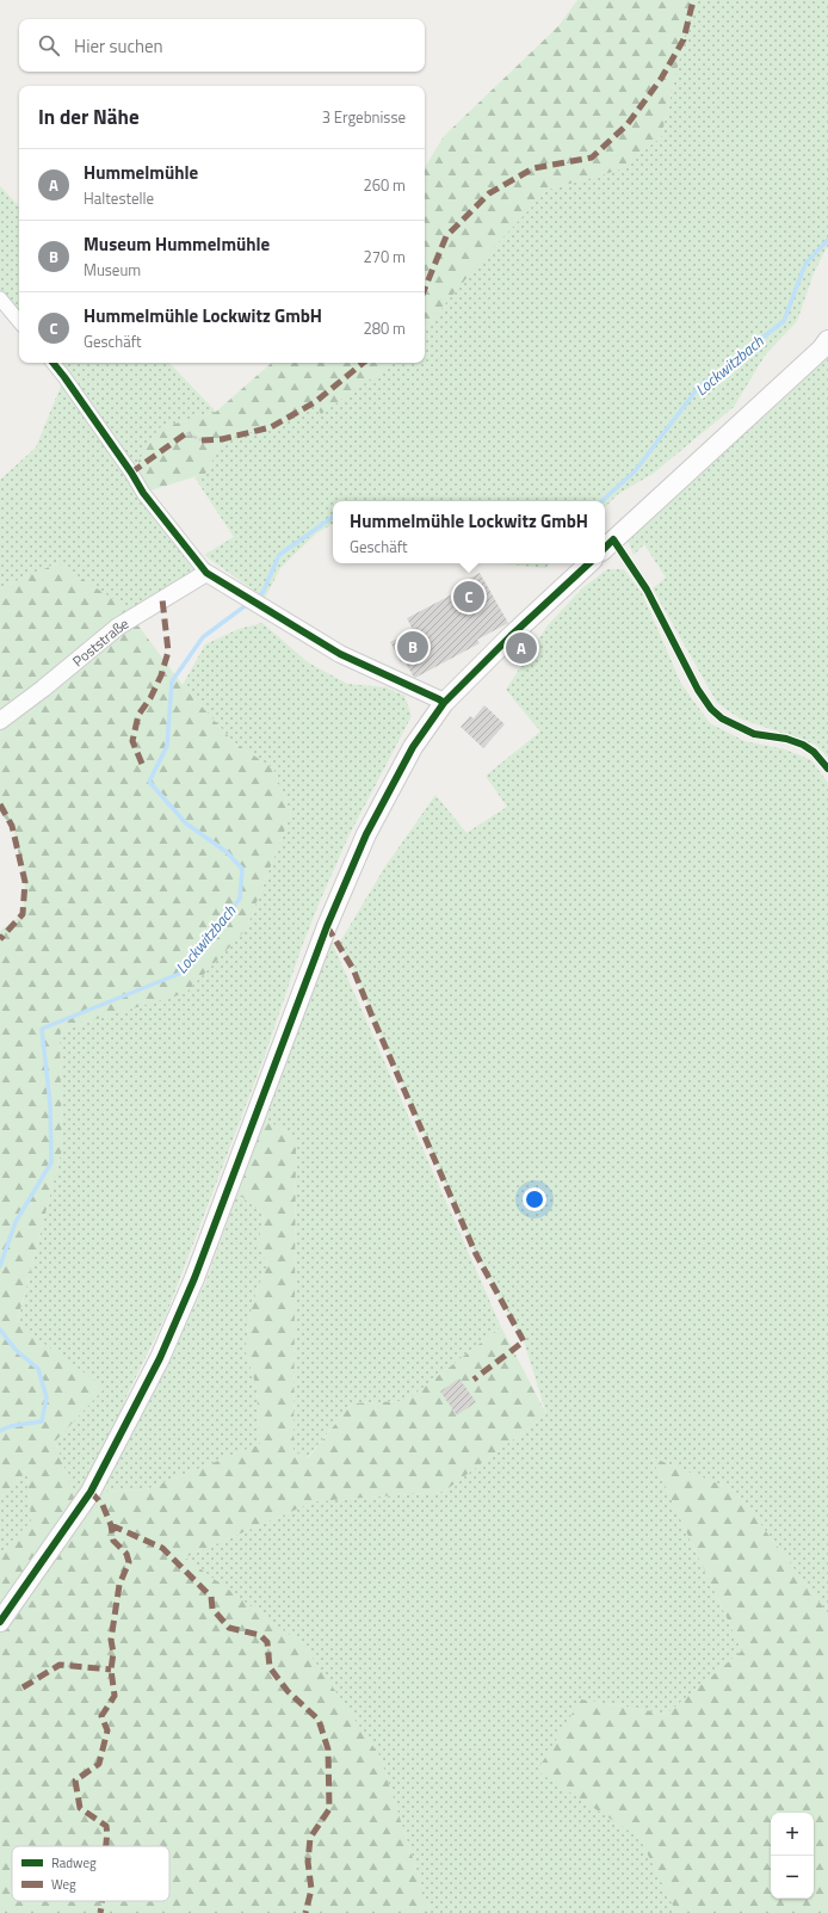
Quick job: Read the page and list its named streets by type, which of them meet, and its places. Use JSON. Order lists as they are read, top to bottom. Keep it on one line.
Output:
{"streets":{"street":["Poststraße"]},"water":["Lockwitzbach"],"legend":["Radweg","Weg"],"page":{"search":"Hier suchen","heading":["In der Nähe","3 Ergebnisse"],"list":[{"mark":"A","name":"Hummelmühle","note":"Haltestelle","value":"260 m"},{"mark":"B","name":"Museum Hummelmühle","note":"Museum","value":"270 m"},{"mark":"C","name":"Hummelmühle Lockwitz GmbH","note":"Geschäft","value":"280 m"}],"popup":["Hummelmühle Lockwitz GmbH","Geschäft"],"pins":["C","B","A"],"map_buttons":["+","−"]}}
